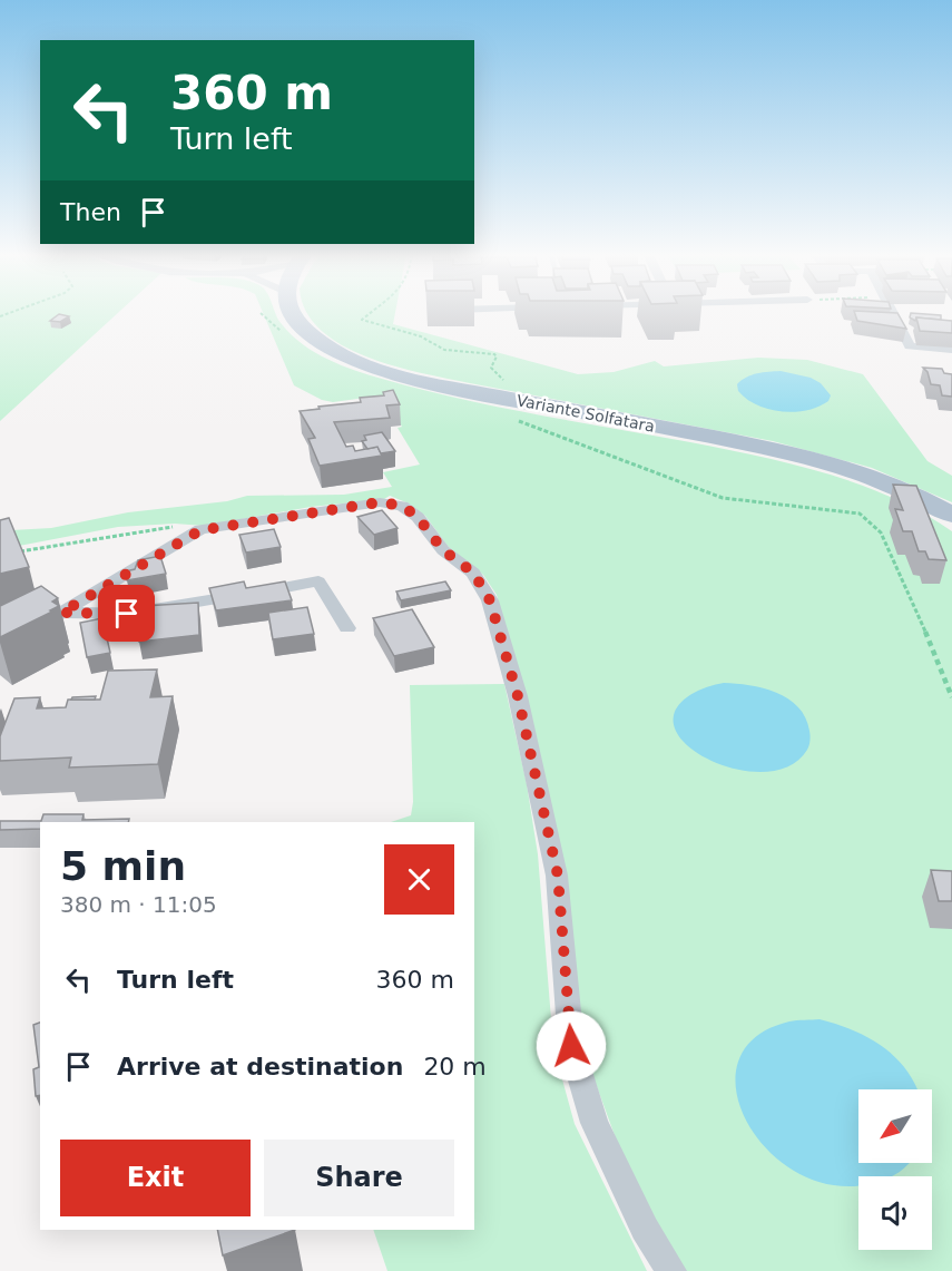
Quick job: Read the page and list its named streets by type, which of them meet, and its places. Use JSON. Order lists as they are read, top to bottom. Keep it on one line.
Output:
{"streets":{"main road":["Variante Solfatara"]},"north":"bottom left","page":{"turn":["360 m","Turn left"],"then":"Then","heading":["5 min","380 m · 11:05"],"list":[{"name":"Turn left","value":"360 m"},{"name":"Arrive at destination","value":"20 m"}],"buttons":["Exit","Share"]}}
